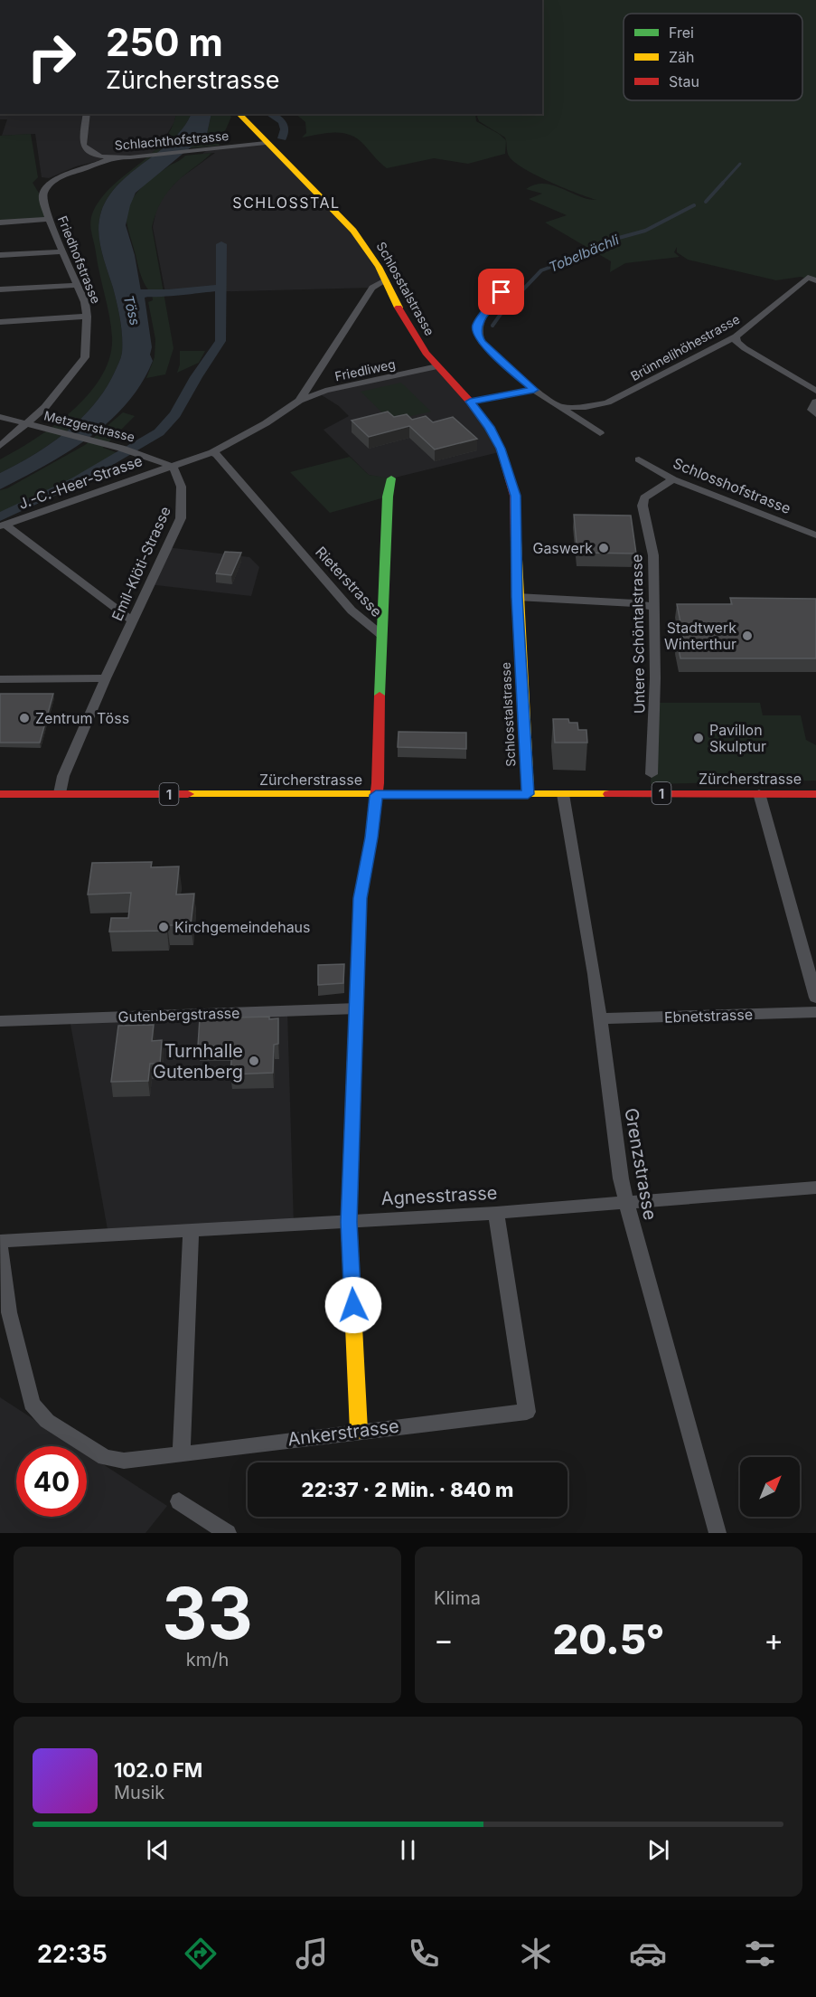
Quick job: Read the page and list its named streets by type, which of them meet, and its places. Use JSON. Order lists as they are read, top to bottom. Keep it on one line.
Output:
{"streets":{"main road":["Schlosstalstrasse","Rieterstrasse","Zürcherstrasse","1"],"street":["Schlachthofstrasse","Friedhofstrasse","Brünnelihöhestrasse","Friedliweg","Metzgerstrasse","J.-C.-Heer-Strasse","Schlosshofstrasse","Emil-Klöti-Strasse","Untere Schöntalstrasse","Gutenbergstrasse","Ebnetstrasse","Grenzstrasse","Agnesstrasse","Ankerstrasse"]},"crossings":[["Schlachthofstrasse","Friedhofstrasse"],["Schlachthofstrasse","Schlosstalstrasse"],["Friedhofstrasse","Metzgerstrasse"],["Schlosstalstrasse","Friedliweg"],["Schlosstalstrasse","Zürcherstrasse"],["Metzgerstrasse","J.-C.-Heer-Strasse"],["Metzgerstrasse","Emil-Klöti-Strasse"],["J.-C.-Heer-Strasse","Emil-Klöti-Strasse"],["Schlosshofstrasse","Untere Schöntalstrasse"],["Emil-Klöti-Strasse","Zürcherstrasse"],["Rieterstrasse","Zürcherstrasse"],["Rieterstrasse","Gutenbergstrasse"],["Rieterstrasse","Agnesstrasse"],["Rieterstrasse","Ankerstrasse"],["Zürcherstrasse","Grenzstrasse"],["Ebnetstrasse","Grenzstrasse"],["Grenzstrasse","Agnesstrasse"],["Agnesstrasse","Ankerstrasse"]],"districts":["SCHLOSSTAL"],"water":["Tobelbächli","Töss"],"places":["Gaswerk","Stadtwerk Winterthur","Zentrum Töss","Pavillon Skulptur","Kirchgemeindehaus","Turnhalle Gutenberg"],"legend":["Frei","Zäh","Stau"],"north":"top right","page":{"turn":["250 m","Zürcherstrasse"],"limit":"40","trip":"22:37 · 2 Min. · 840 m","tile":[["33","km/h"],"Klima"],"heat":["−","20.5°","+"],"song":["102.0 FM","Musik"],"tabs":"22:35"}}
